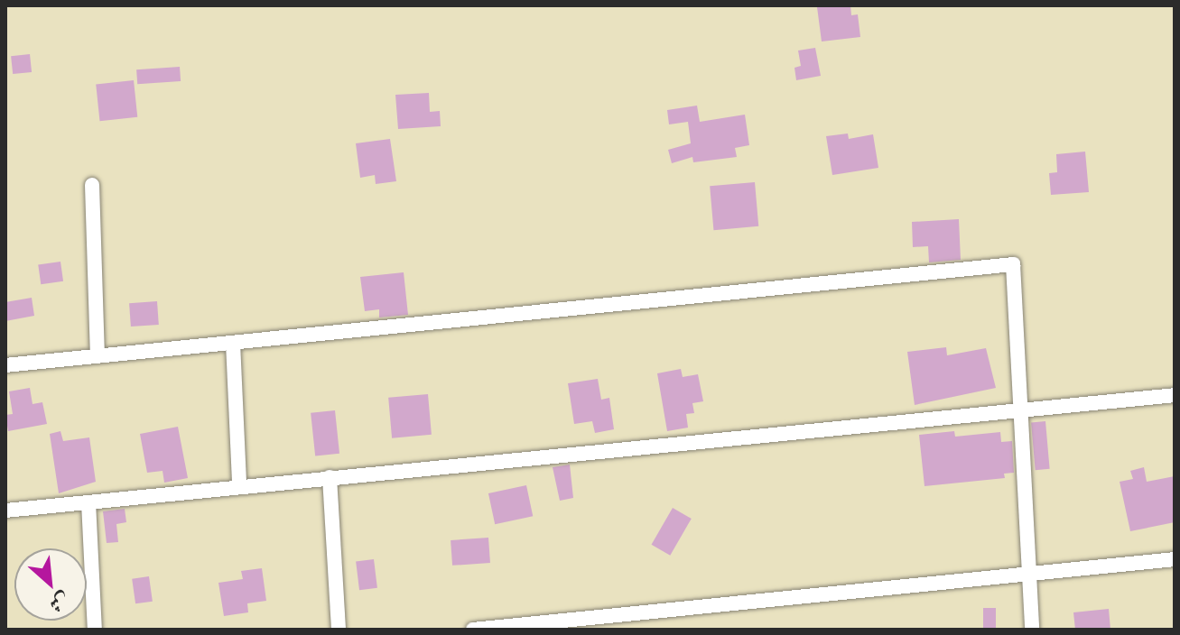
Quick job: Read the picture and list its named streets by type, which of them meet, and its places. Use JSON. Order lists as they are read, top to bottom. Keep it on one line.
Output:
{"north":"bottom right"}
